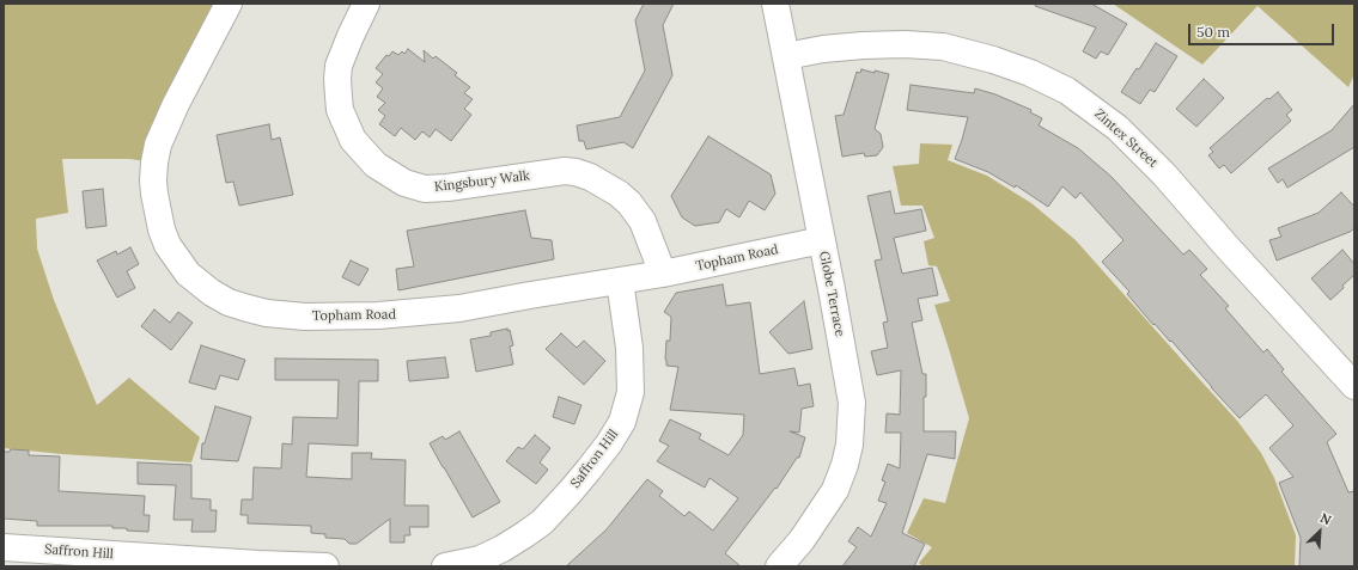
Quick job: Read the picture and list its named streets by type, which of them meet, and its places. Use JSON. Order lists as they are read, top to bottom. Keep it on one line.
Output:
{"streets":{"street":["Zintex Street","Kingsbury Walk","Topham Road","Globe Terrace","Saffron Hill"]},"crossings":[["Zintex Street","Globe Terrace"],["Kingsbury Walk","Topham Road"],["Topham Road","Globe Terrace"],["Topham Road","Saffron Hill"]],"scale_bar":"50 m","north":"top right"}
